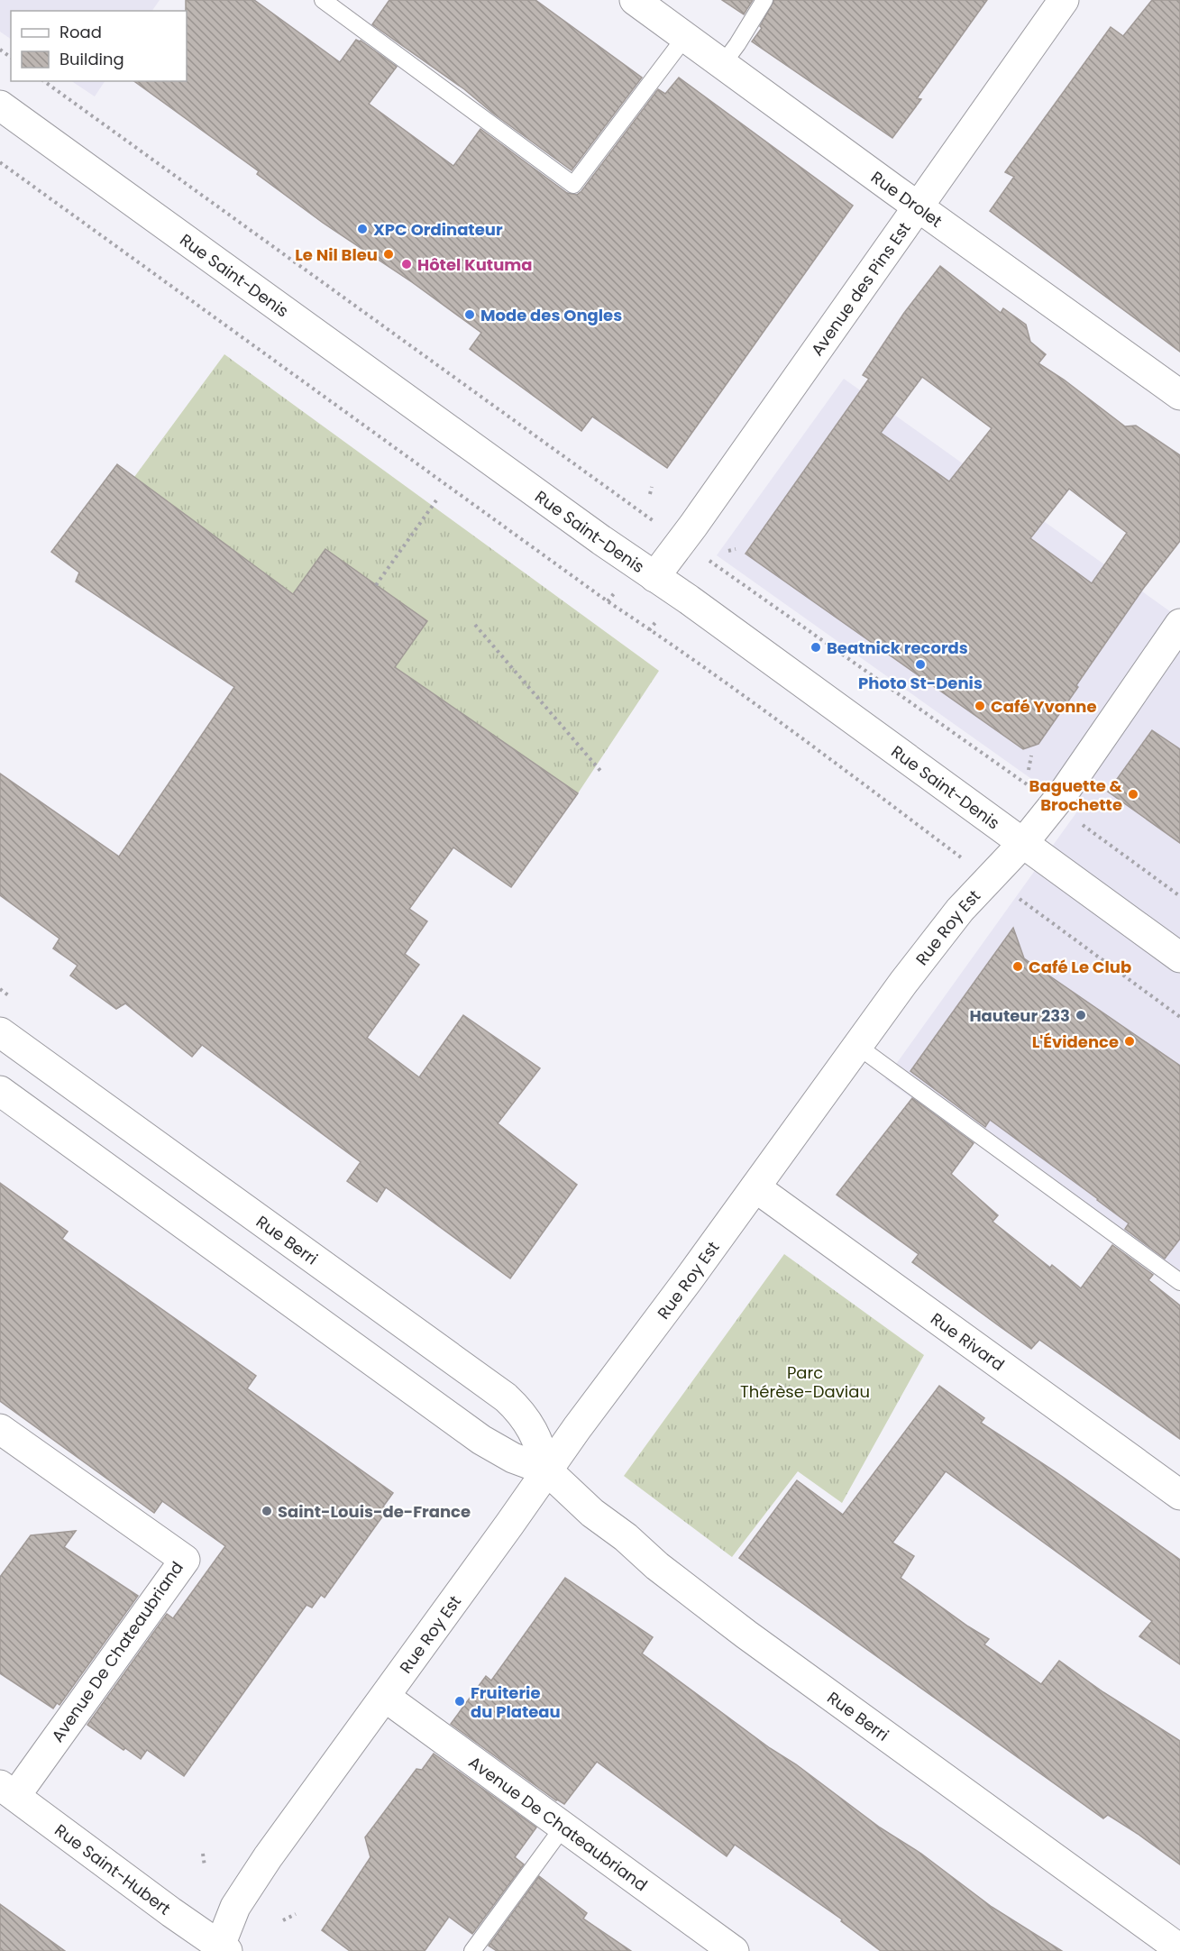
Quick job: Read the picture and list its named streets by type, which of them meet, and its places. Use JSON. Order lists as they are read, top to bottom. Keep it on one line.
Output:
{"streets":{"street":["Rue Drolet","Rue Saint-Denis","Avenue des Pins Est","Rue Roy Est","Rue Berri","Rue Rivard","Avenue De Chateaubriand","Rue Saint-Hubert"]},"crossings":[["Rue Drolet","Avenue des Pins Est"],["Rue Saint-Denis","Avenue des Pins Est"],["Rue Saint-Denis","Rue Roy Est"],["Rue Roy Est","Rue Berri"],["Rue Roy Est","Rue Rivard"],["Rue Roy Est","Avenue De Chateaubriand"],["Rue Roy Est","Rue Saint-Hubert"],["Avenue De Chateaubriand","Rue Saint-Hubert"]],"parks":["Parc Thérèse-Daviau"],"places":["XPC Ordinateur","Le Nil Bleu","Hôtel Kutuma","Mode des Ongles","Beatnick records","Photo St-Denis","Café Yvonne","Baguette & Brochette","Café Le Club","Hauteur 233","L'Évidence","Saint-Louis-de-France","Fruiterie du Plateau"],"legend":["Road","Building"]}
